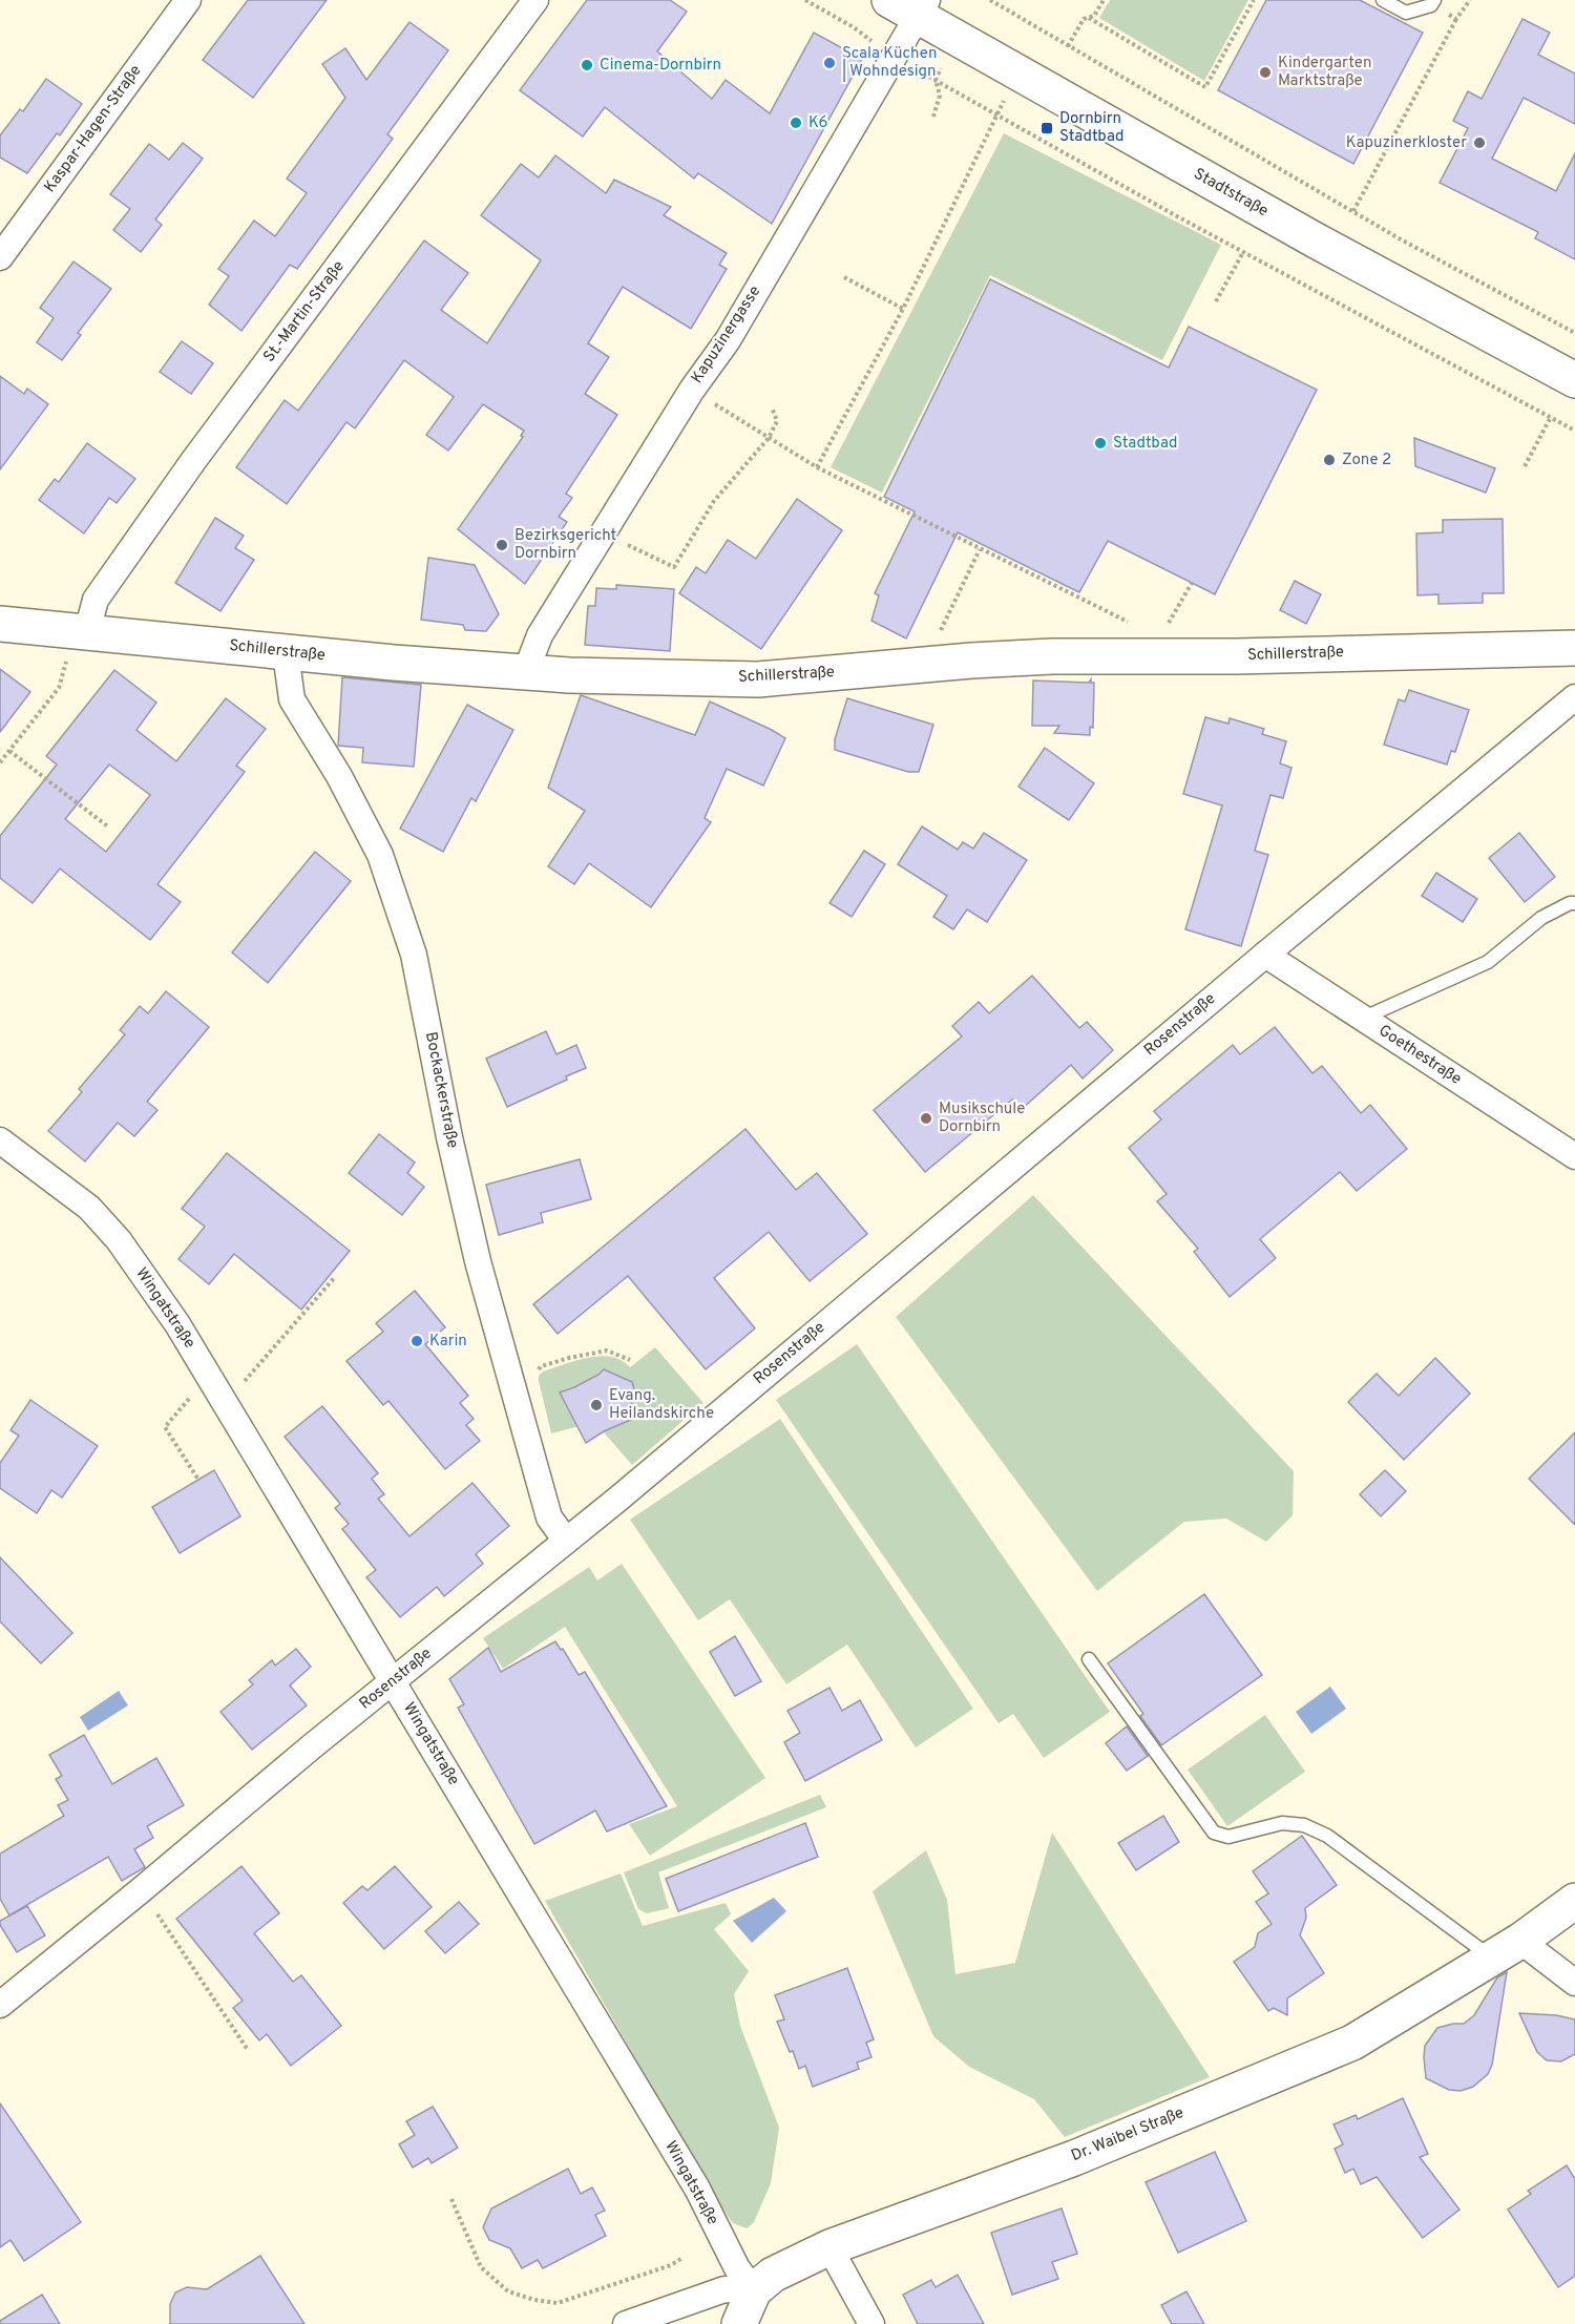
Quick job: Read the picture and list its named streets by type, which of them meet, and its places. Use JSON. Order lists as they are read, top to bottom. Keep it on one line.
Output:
{"streets":{"main road":["Stadtstraße","Schillerstraße","Dr. Waibel Straße"],"street":["Kaspar-Hagen-Straße","St.-Martin-Straße","Kapuzinergasse","Rosenstraße","Goethestraße","Bockackerstraße","Wingatstraße"]},"crossings":[["Stadtstraße","Kapuzinergasse"],["St.-Martin-Straße","Schillerstraße"],["Kapuzinergasse","Schillerstraße"],["Schillerstraße","Bockackerstraße"],["Rosenstraße","Goethestraße"],["Rosenstraße","Bockackerstraße"],["Rosenstraße","Wingatstraße"],["Wingatstraße","Dr. Waibel Straße"]],"places":{"other":["Scala Küchen | Wohndesign","Cinema-Dornbirn","Kindergarten Marktstraße","K6","Kapuzinerkloster","Stadtbad","Zone 2","Bezirksgericht Dornbirn","Musikschule Dornbirn","Karin","Evang. Heilandskirche"],"transit":["Dornbirn Stadtbad"]}}
